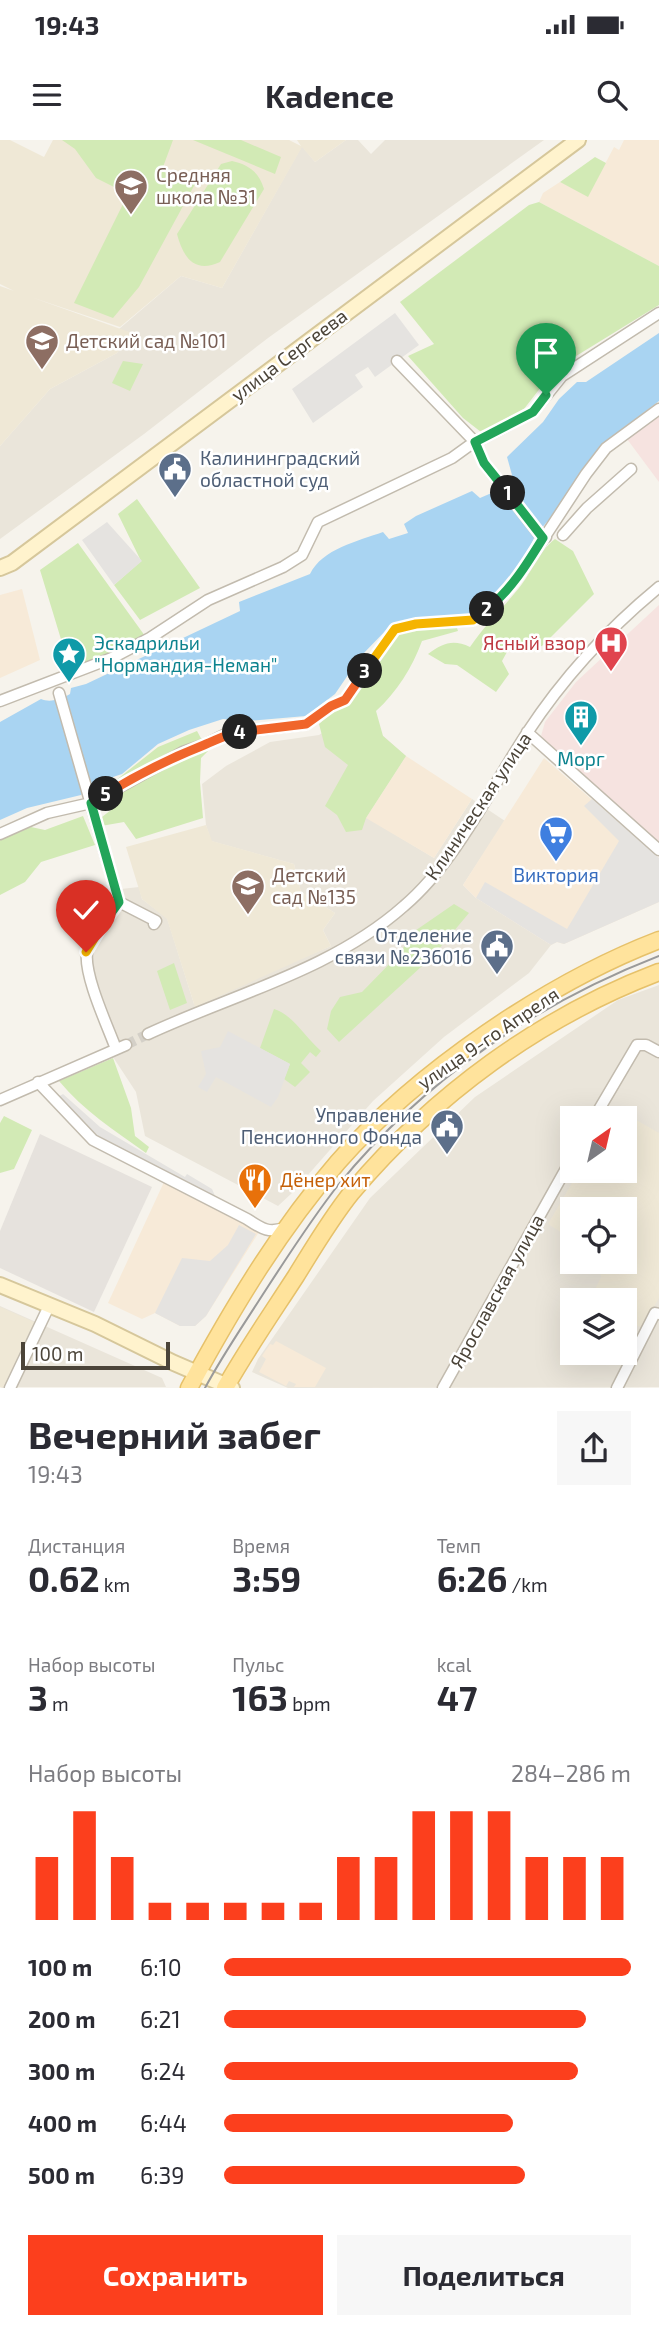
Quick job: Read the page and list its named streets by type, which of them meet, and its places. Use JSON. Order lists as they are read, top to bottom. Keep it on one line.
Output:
{"streets":{"main road":["улица Сергеева","улица 9-го Апреля"],"street":["Клиническая улица","Ярославская улица"]},"places":{"school or university":["Средняя школа №31","Детский сад №101","Детский сад №135"],"public building":["Калининградский областной суд","Отделение связи №236016","Управление Пенсионного Фонда"],"hospital":["Ясный взор"],"place":["Эскадрильи \"Нормандия-Неман\""],"building":["Морг"],"supermarket":["Виктория"],"restaurant":["Дёнер хит"]},"scale_bar":"100 m","north":"top right","page":{"status":"19:43","header":"Kadence","pins":["1","2","3","4","5"],"scale":"100 m","heading":["Вечерний забег","19:43"],"stats":[["Дистанция","0.62 km"],["Время","3:59"],["Темп","6:26 /km"],["Набор высоты","3 m"],["Пульс","163 bpm"],["kcal","47"]],"chart":["Набор высоты","284–286 m"],"list":[{"name":"100 m","note":"6:10"},{"name":"200 m","note":"6:21"},{"name":"300 m","note":"6:24"},{"name":"400 m","note":"6:44"},{"name":"500 m","note":"6:39"}],"buttons":["Сохранить","Поделиться"]}}
